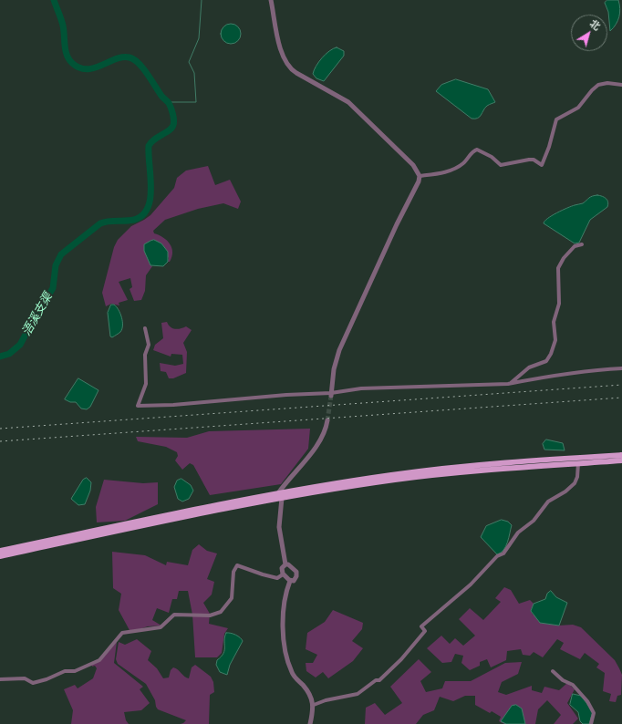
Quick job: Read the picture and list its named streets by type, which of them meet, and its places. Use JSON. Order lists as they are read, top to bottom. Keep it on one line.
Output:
{"water":["浯溪支渠"],"north":"top right"}
